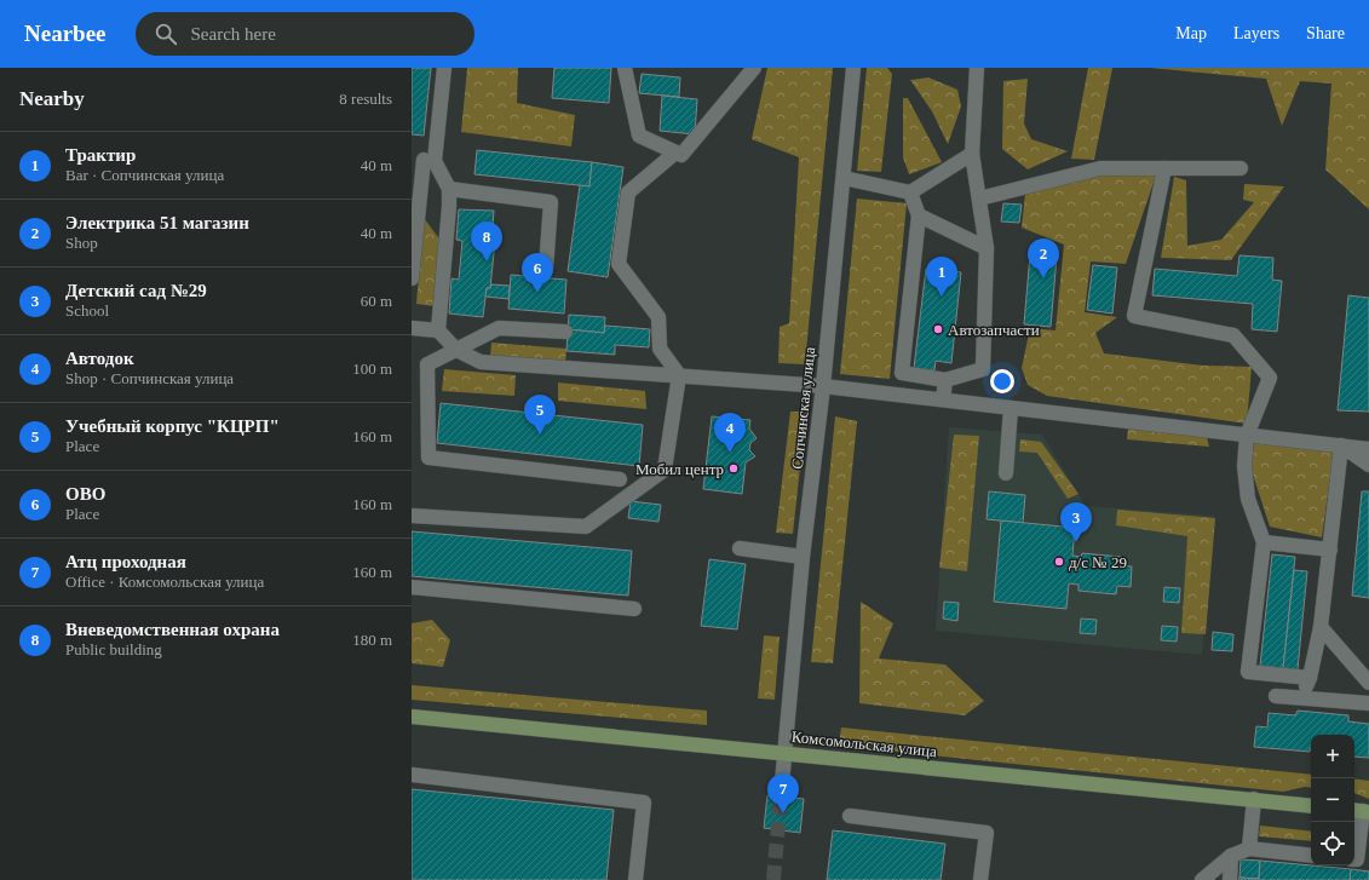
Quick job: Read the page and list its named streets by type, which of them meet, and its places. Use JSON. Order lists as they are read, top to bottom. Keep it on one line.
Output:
{"streets":{"main road":["Комсомольская улица"],"street":["Сопчинская улица"]},"crossings":[["Сопчинская улица","Комсомольская улица"]],"places":["Автозапчасти","Мобил центр","д/с № 29"],"page":{"header":"Nearbee","search":"Search here","nav":["Map","Layers","Share"],"heading":["Nearby","8 results"],"list":[{"mark":"1","name":"Трактир","note":"Bar · Сопчинская улица","value":"40 m"},{"mark":"2","name":"Электрика 51 магазин","note":"Shop","value":"40 m"},{"mark":"3","name":"Детский сад №29","note":"School","value":"60 m"},{"mark":"4","name":"Автодок","note":"Shop · Сопчинская улица","value":"100 m"},{"mark":"5","name":"Учебный корпус \"КЦРП\"","note":"Place","value":"160 m"},{"mark":"6","name":"ОВО","note":"Place","value":"160 m"},{"mark":"7","name":"Атц проходная","note":"Office · Комсомольская улица","value":"160 m"},{"mark":"8","name":"Вневедомственная охрана","note":"Public building","value":"180 m"}],"pins":["8","2","6","1","5","4","3","7"],"map_buttons":["+","−"]}}
